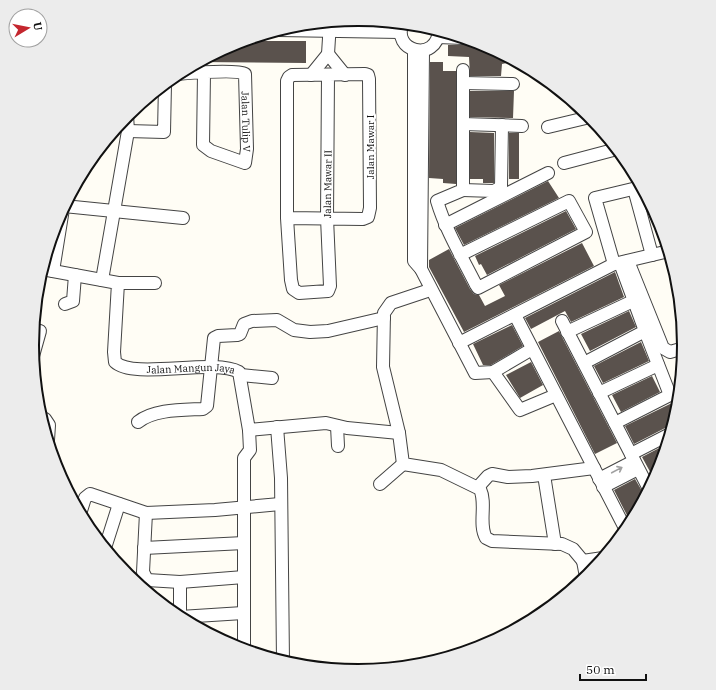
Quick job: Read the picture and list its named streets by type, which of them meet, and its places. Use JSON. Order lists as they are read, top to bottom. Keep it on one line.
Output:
{"streets":{"street":["Jalan Tulip V","Jalan Mawar I","Jalan Mawar II","Jalan Mangun Jaya"]},"crossings":[["Jalan Mawar I","Jalan Mawar II"]],"scale_bar":"50 m","north":"right"}
